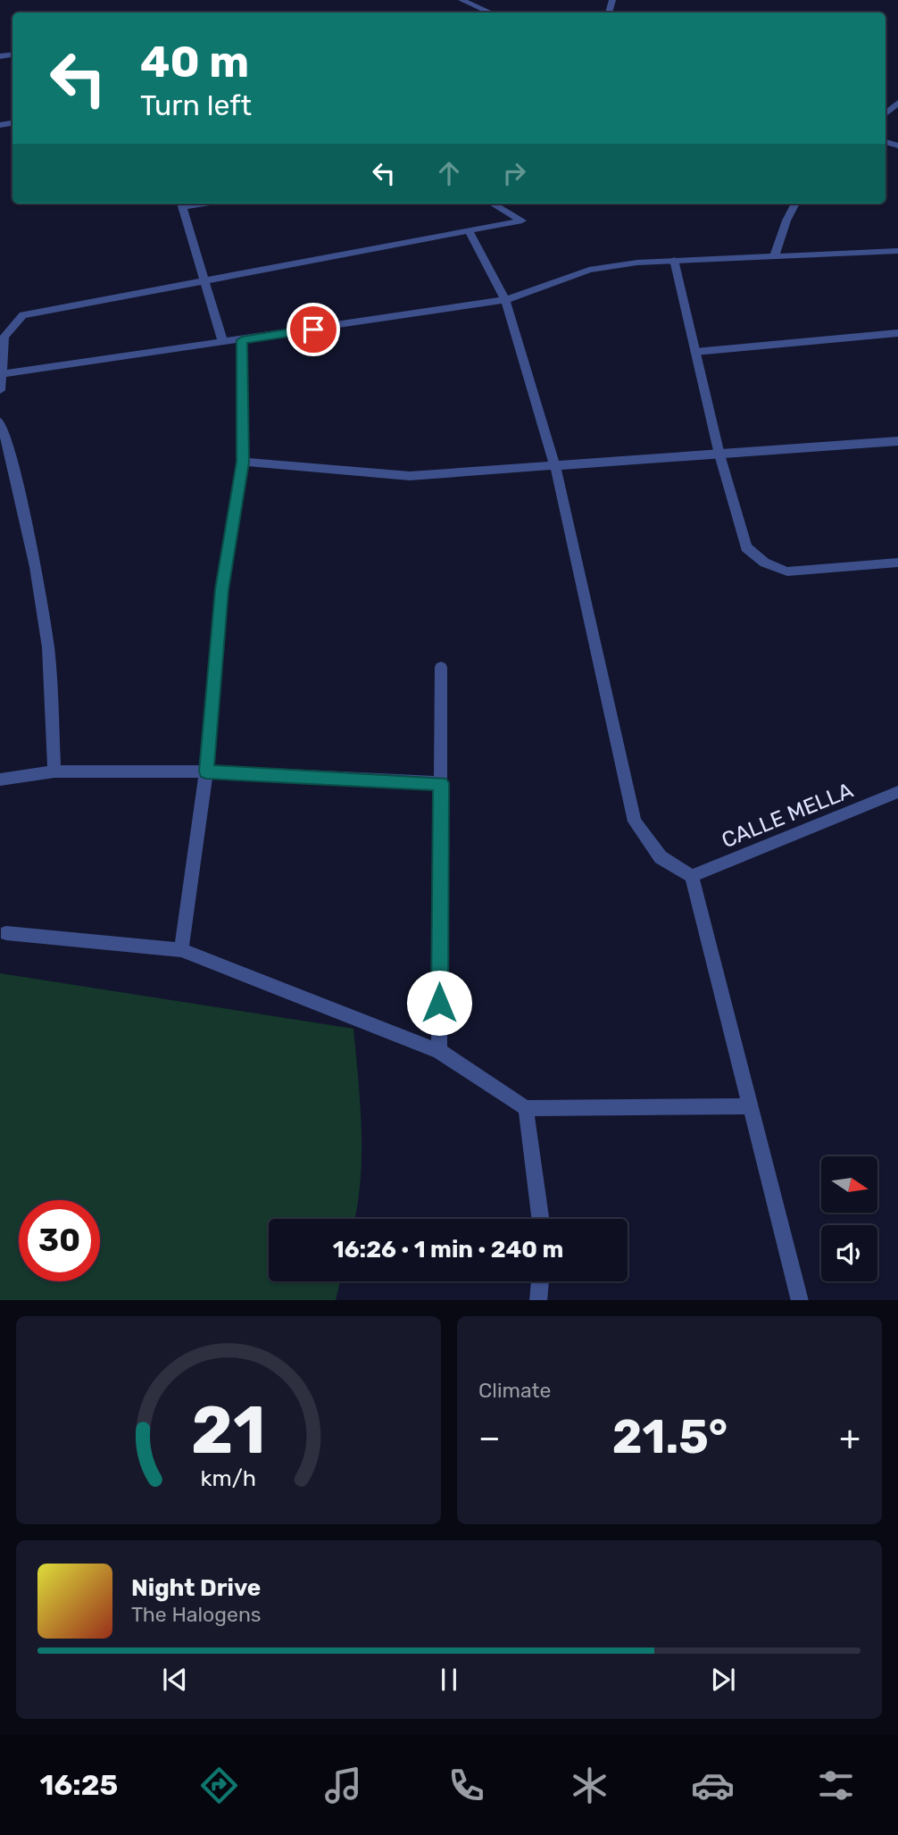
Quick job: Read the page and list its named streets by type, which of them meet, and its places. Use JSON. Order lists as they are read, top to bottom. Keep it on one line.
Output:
{"streets":{"street":["CALLE MELLA"]},"north":"right","page":{"turn":["40 m","Turn left"],"limit":"30","trip":"16:26 · 1 min · 240 m","tile":"Climate","heat":["−","21.5°","+"],"song":["Night Drive","The Halogens"],"tabs":"16:25","gauge":["21","km/h"]}}
